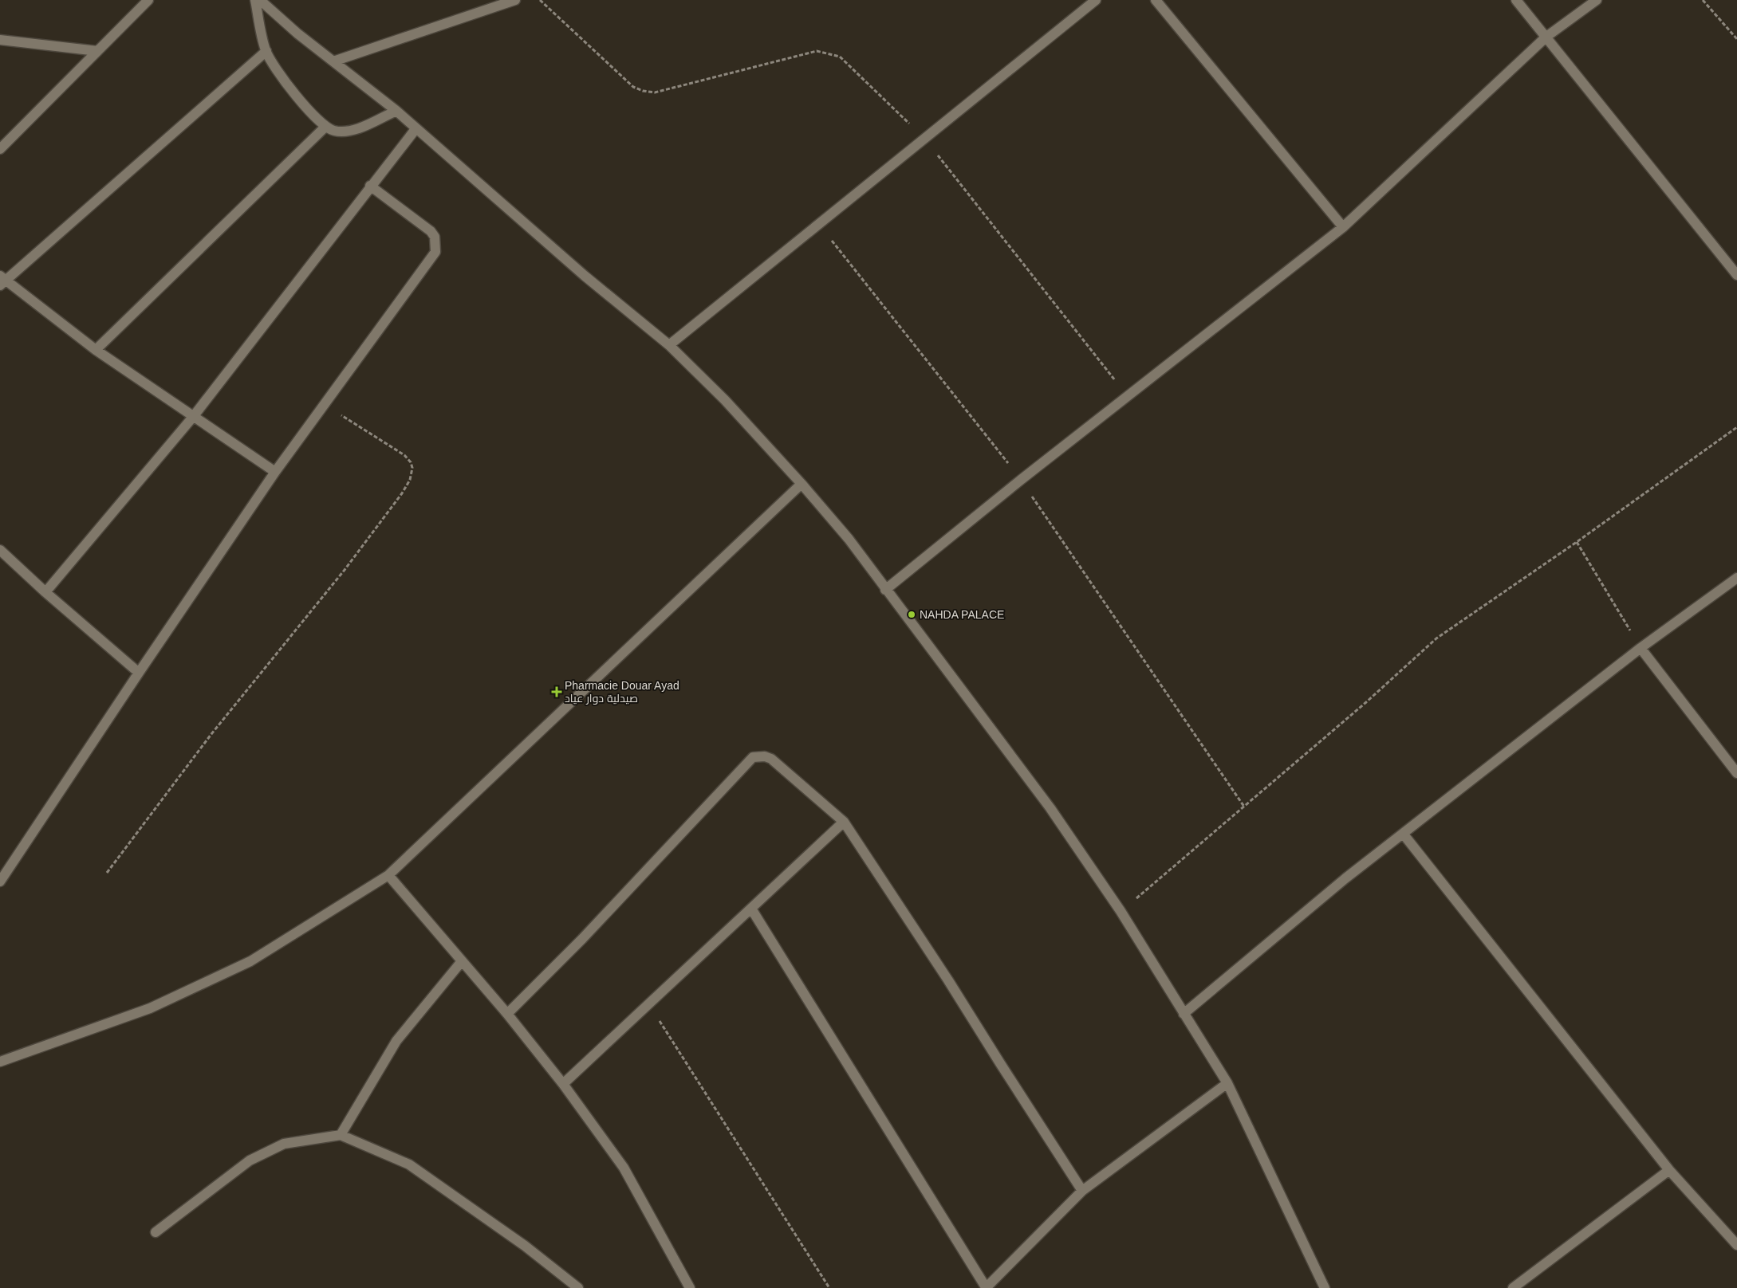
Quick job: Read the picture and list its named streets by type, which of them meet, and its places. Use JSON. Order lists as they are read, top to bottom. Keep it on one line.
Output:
{"places":{"other":["NAHDA PALACE"],"health":["Pharmacie Douar Ayad صيدلية دوار عياد"]}}
